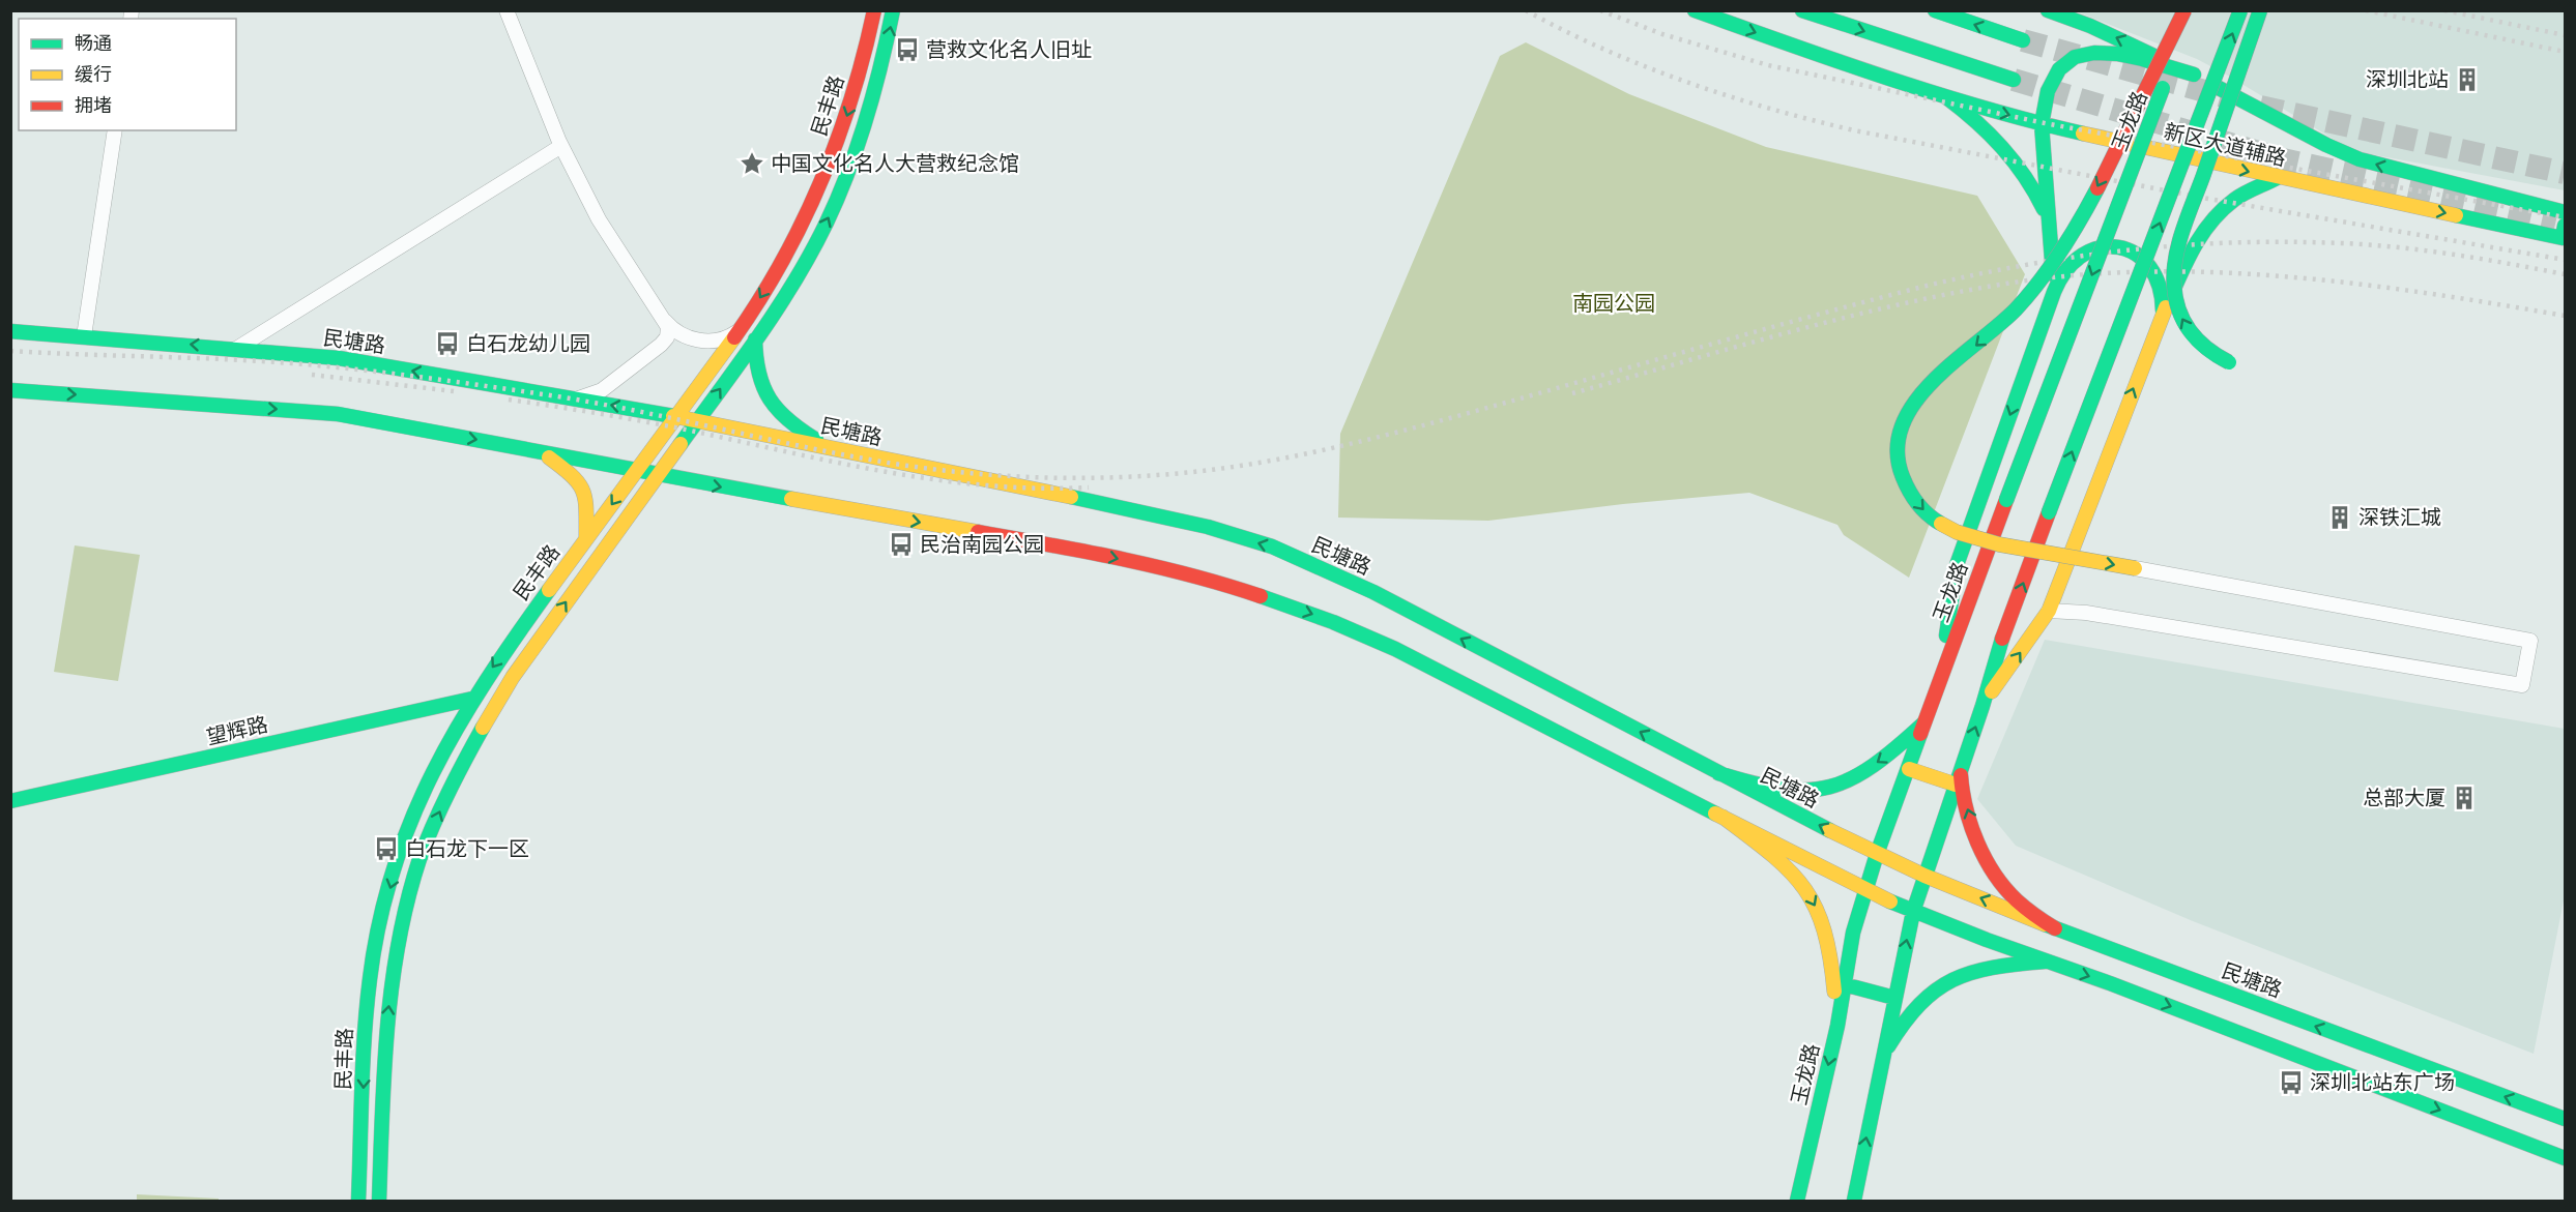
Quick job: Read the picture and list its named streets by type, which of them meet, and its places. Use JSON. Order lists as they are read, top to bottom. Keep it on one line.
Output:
{"streets":{"main road":["民丰路","玉龙路","新区大道辅路","民塘路","望辉路"]},"crossings":[["民丰路","民塘路"],["民丰路","望辉路"],["玉龙路","民塘路"]],"parks":["南园公园"],"places":{"bus stop":["营救文化名人旧址","白石龙幼儿园","民治南园公园","白石龙下一区","深圳北站东广场"],"building":["深圳北站","深铁汇城","总部大厦"],"place":["中国文化名人大营救纪念馆"]},"legend":["畅通","缓行","拥堵"]}
